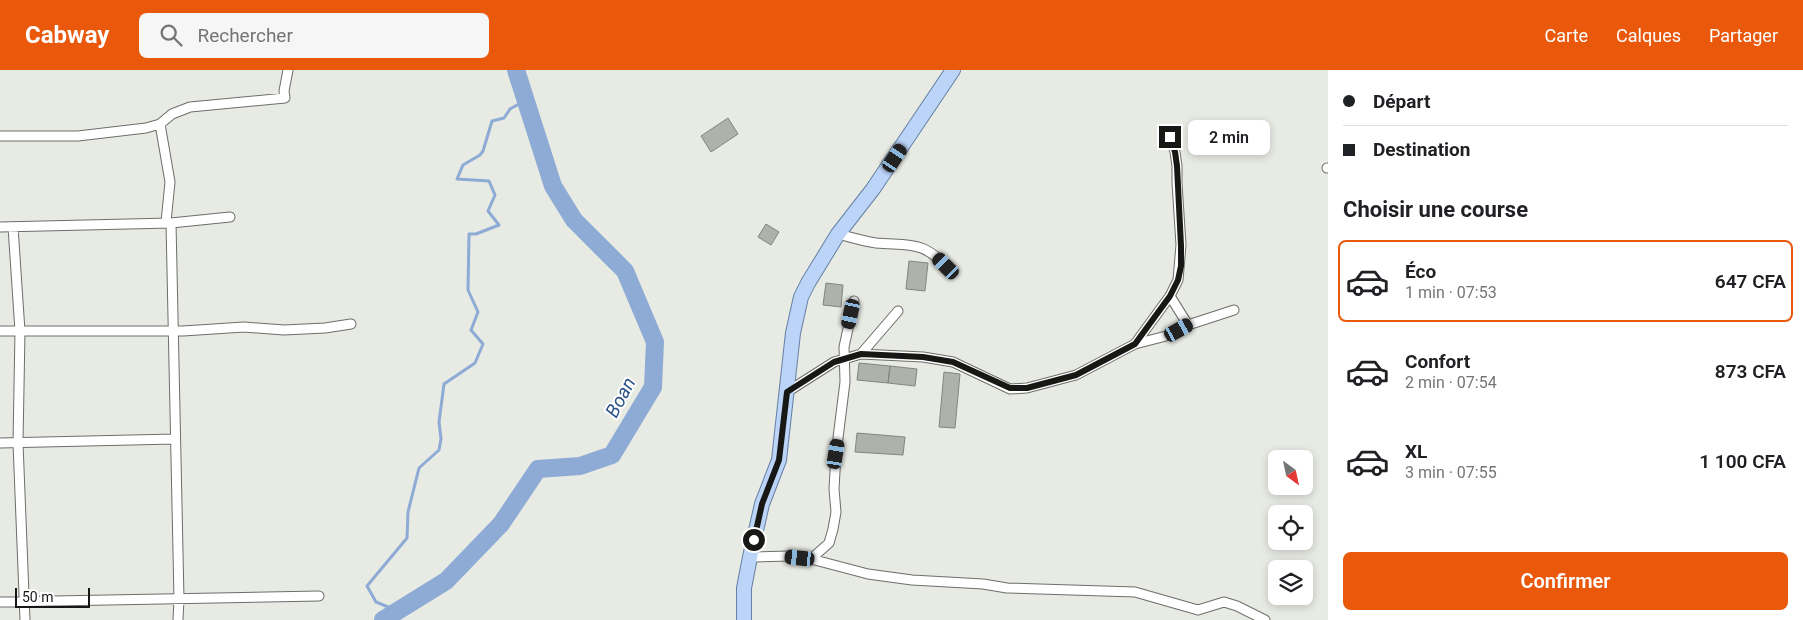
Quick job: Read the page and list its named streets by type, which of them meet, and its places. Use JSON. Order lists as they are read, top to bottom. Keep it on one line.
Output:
{"water":["Boan"],"scale_bar":"50 m","north":"bottom right","page":{"header":"Cabway","search":"Rechercher","nav":["Carte","Calques","Partager"],"banner":["Départ","Destination"],"bubble":"2 min","heading":"Choisir une course","list":[{"name":"Éco","note":"1 min · 07:53","value":"647 CFA"},{"name":"Confort","note":"2 min · 07:54","value":"873 CFA"},{"name":"XL","note":"3 min · 07:55","value":"1 100 CFA"}],"buttons":"Confirmer","scale":"50 m"}}
